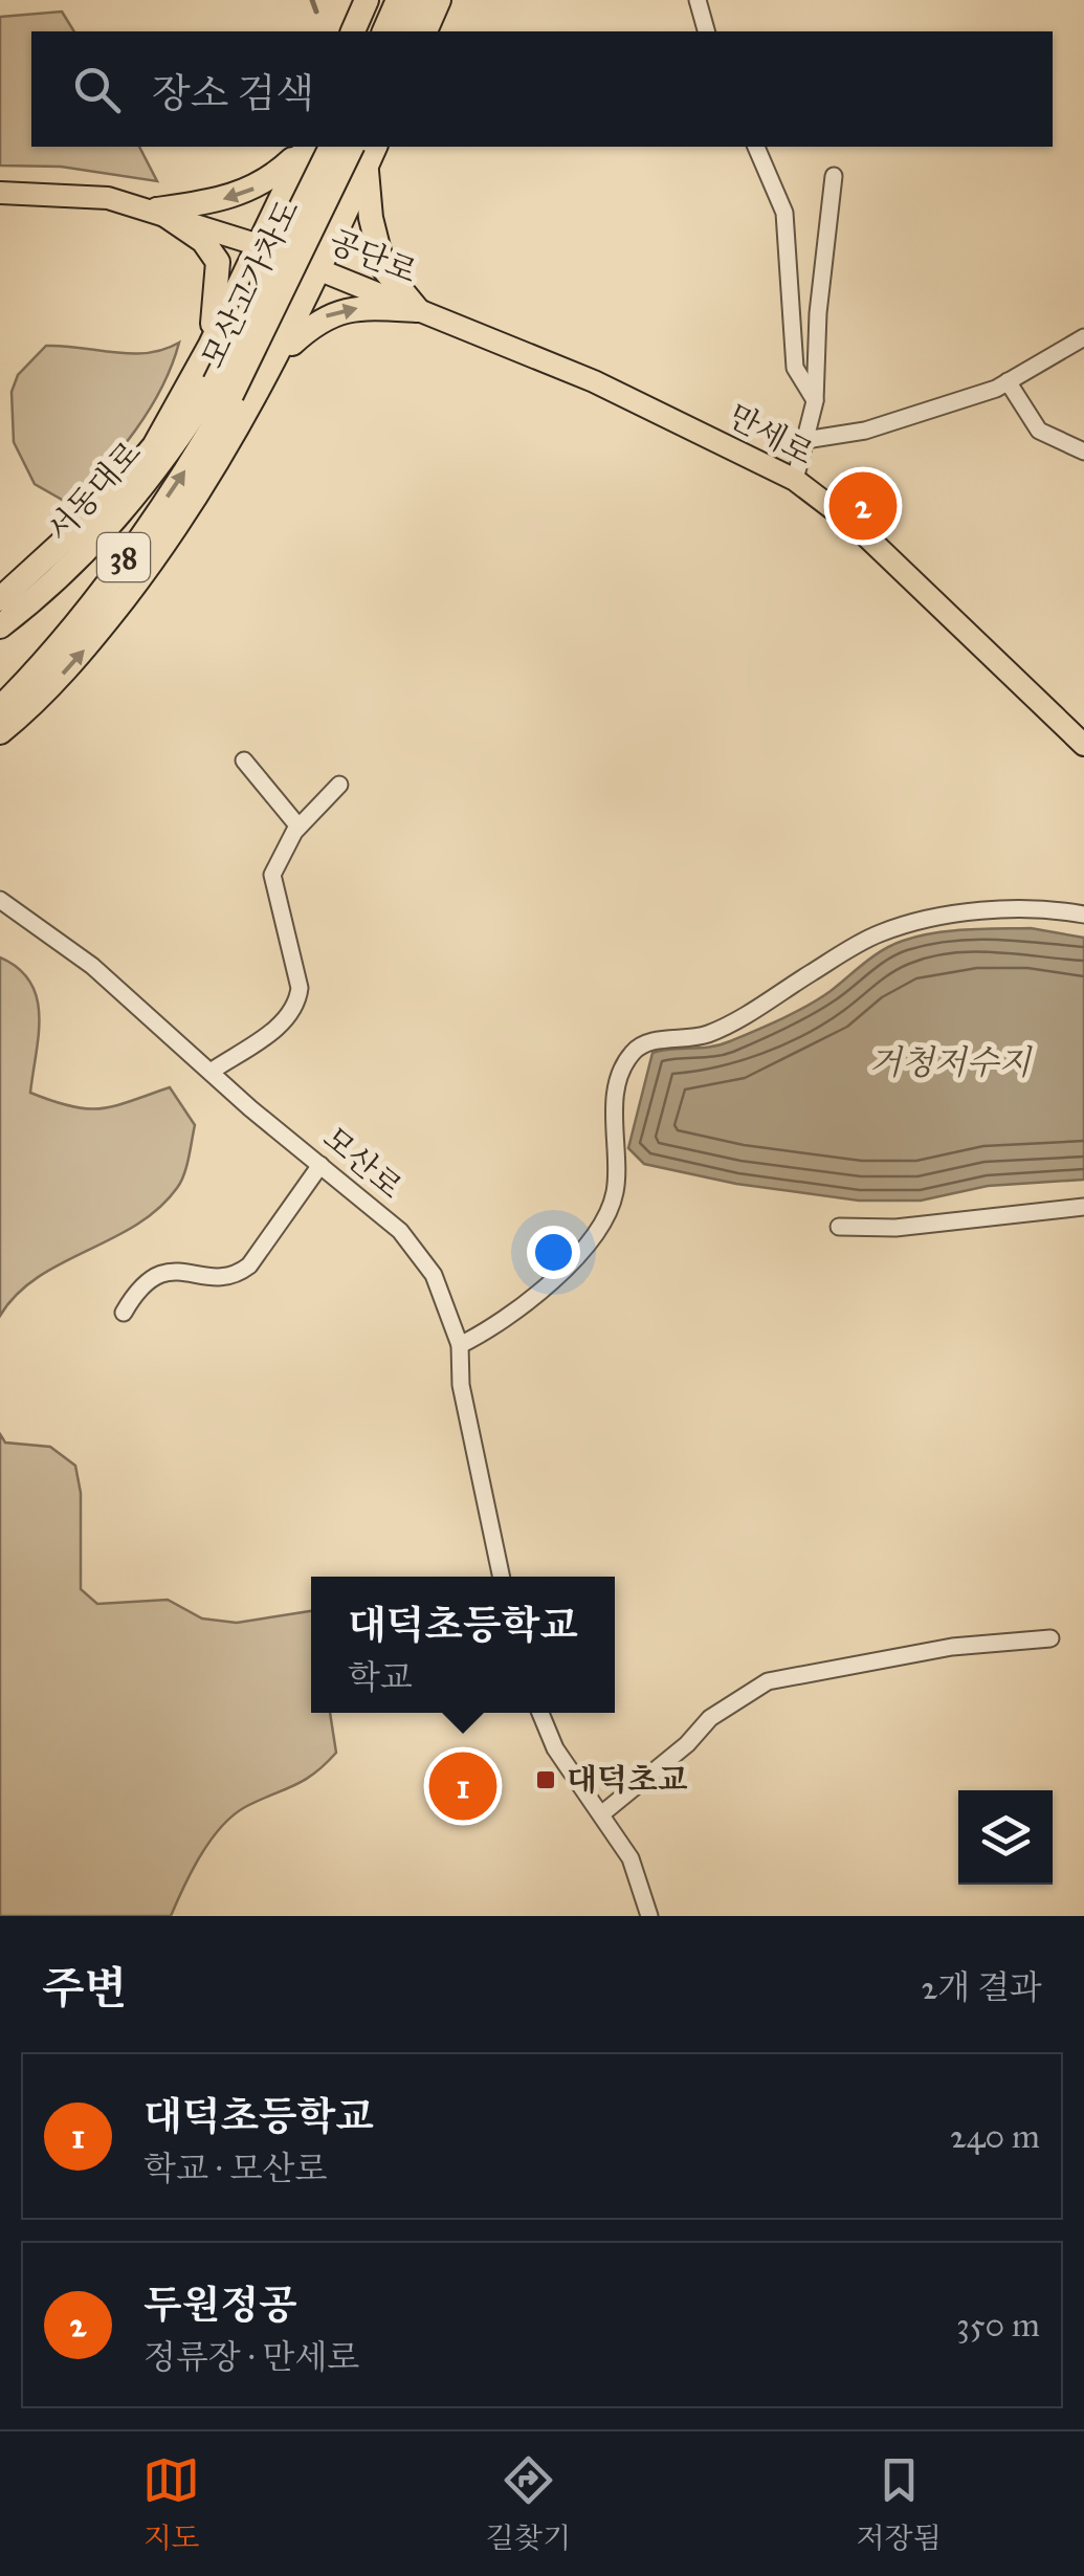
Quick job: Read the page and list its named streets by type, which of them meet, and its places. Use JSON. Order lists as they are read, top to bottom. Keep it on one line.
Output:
{"streets":{"highway":["모산고가차도","서동대로","38"],"main road":["공단로","만세로"],"street":["모산로"]},"crossings":[["공단로","만세로"],["모산고가차도","서동대로"]],"water":["거청저수지"],"places":{"transit":["대덕초교"]},"page":{"search":"장소 검색","pins":["2","1"],"popup":["대덕초등학교","학교"],"heading":["주변","2개 결과"],"list":[{"mark":"1","name":"대덕초등학교","note":"학교 · 모산로","value":"240 m"},{"mark":"2","name":"두원정공","note":"정류장 · 만세로","value":"350 m"}],"nav":["지도","길찾기","저장됨"]}}
